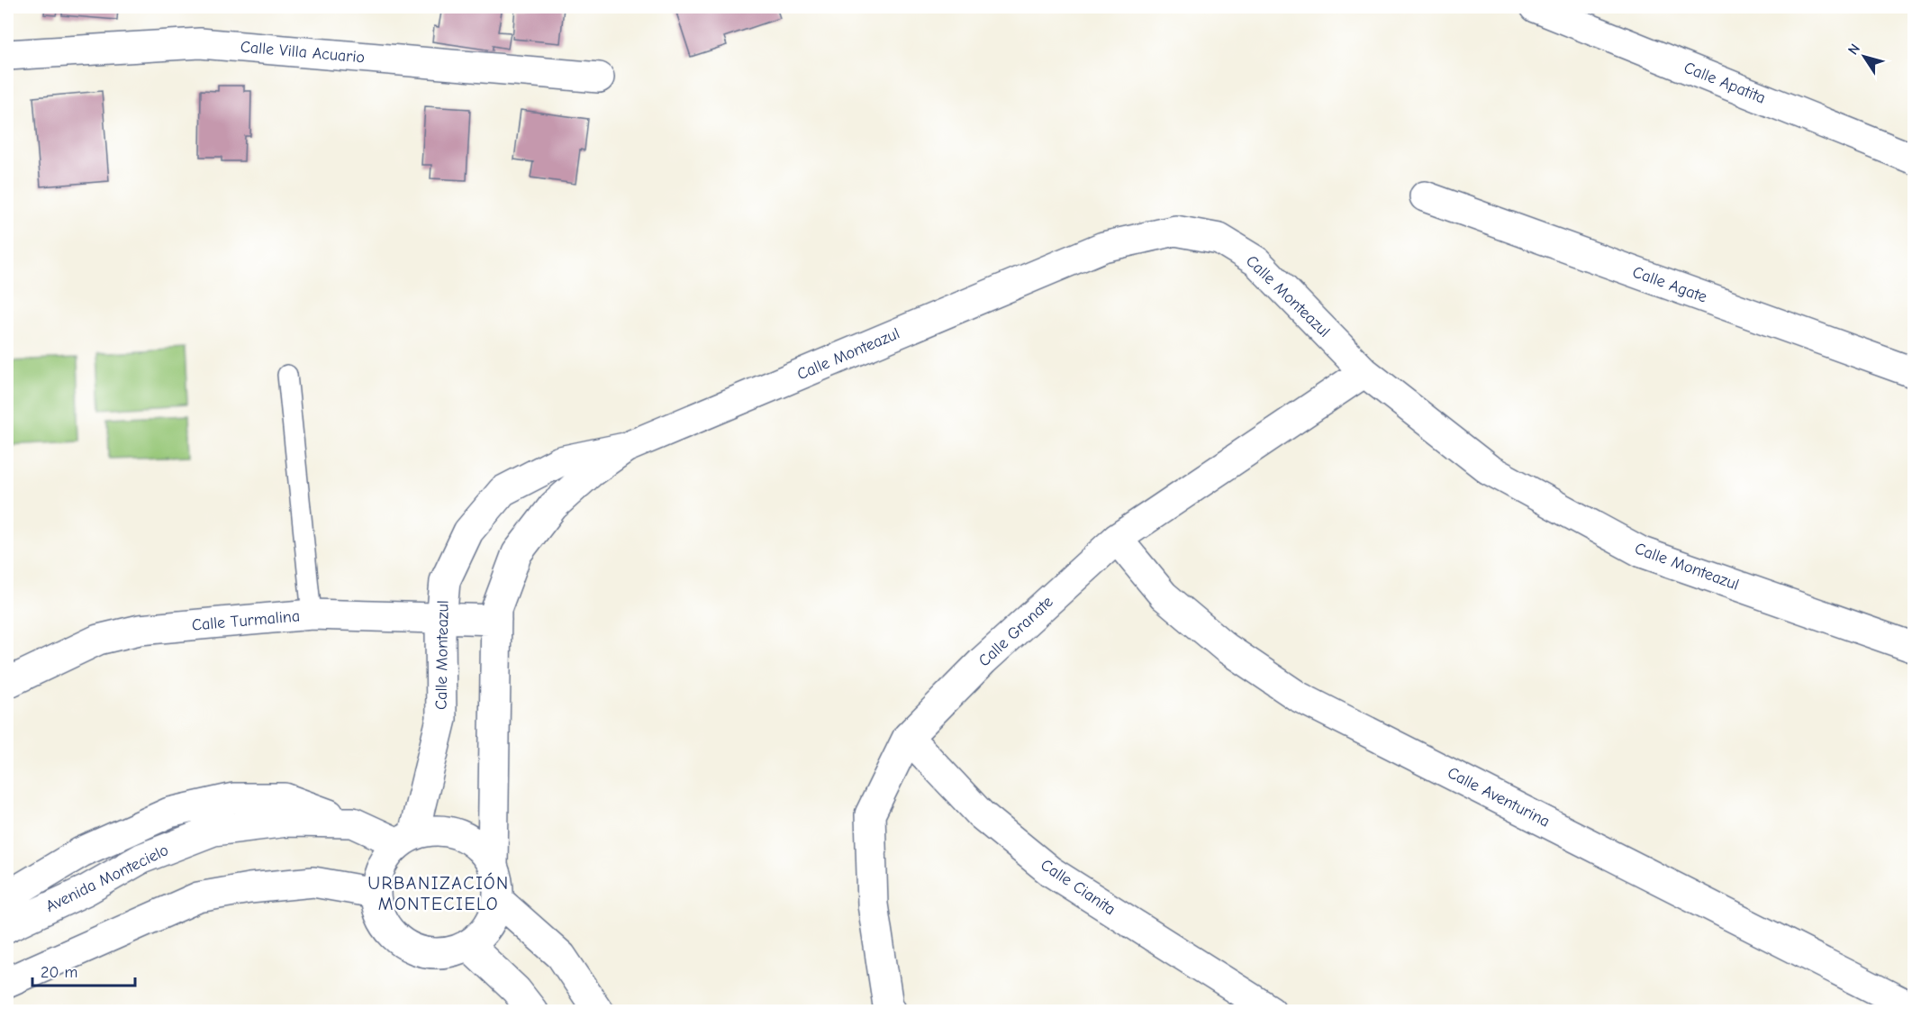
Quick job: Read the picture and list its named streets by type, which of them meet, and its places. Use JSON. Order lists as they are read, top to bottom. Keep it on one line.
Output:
{"streets":{"street":["Calle Villa Acuario","Calle Apatita","Calle Agate","Calle Monteazul","Calle Turmalina","Calle Granate","Calle Aventurina","Avenida Montecielo","Calle Cianita"]},"crossings":[["Calle Monteazul","Calle Turmalina"],["Calle Monteazul","Calle Granate"],["Calle Monteazul","Avenida Montecielo"],["Calle Granate","Calle Aventurina"],["Calle Granate","Calle Cianita"]],"districts":["URBANIZACIÓN MONTECIELO"],"scale_bar":"20 m","north":"top left"}
